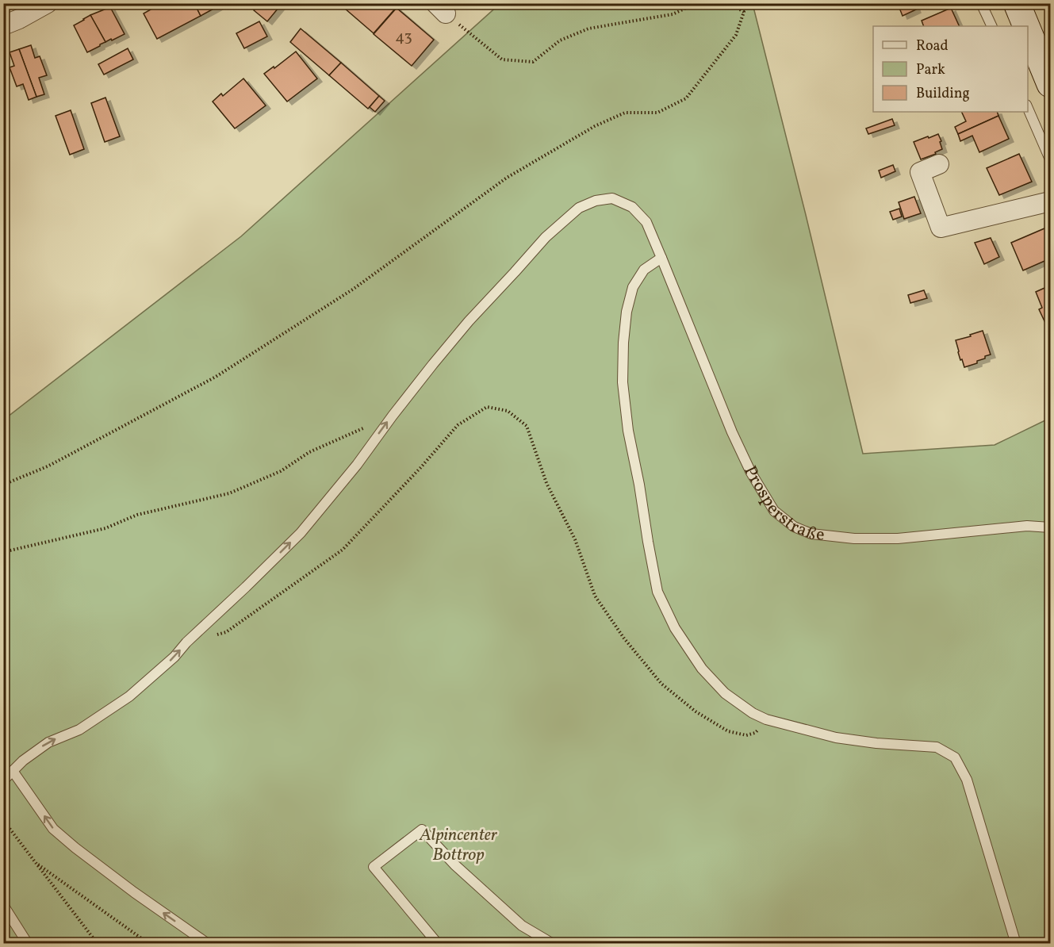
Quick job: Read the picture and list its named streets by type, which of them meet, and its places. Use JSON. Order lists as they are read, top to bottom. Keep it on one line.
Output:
{"streets":{"lane":["Prosperstraße"]},"parks":["Alpincenter Bottrop"],"house_numbers":["43"],"legend":["Road","Park","Building"]}
